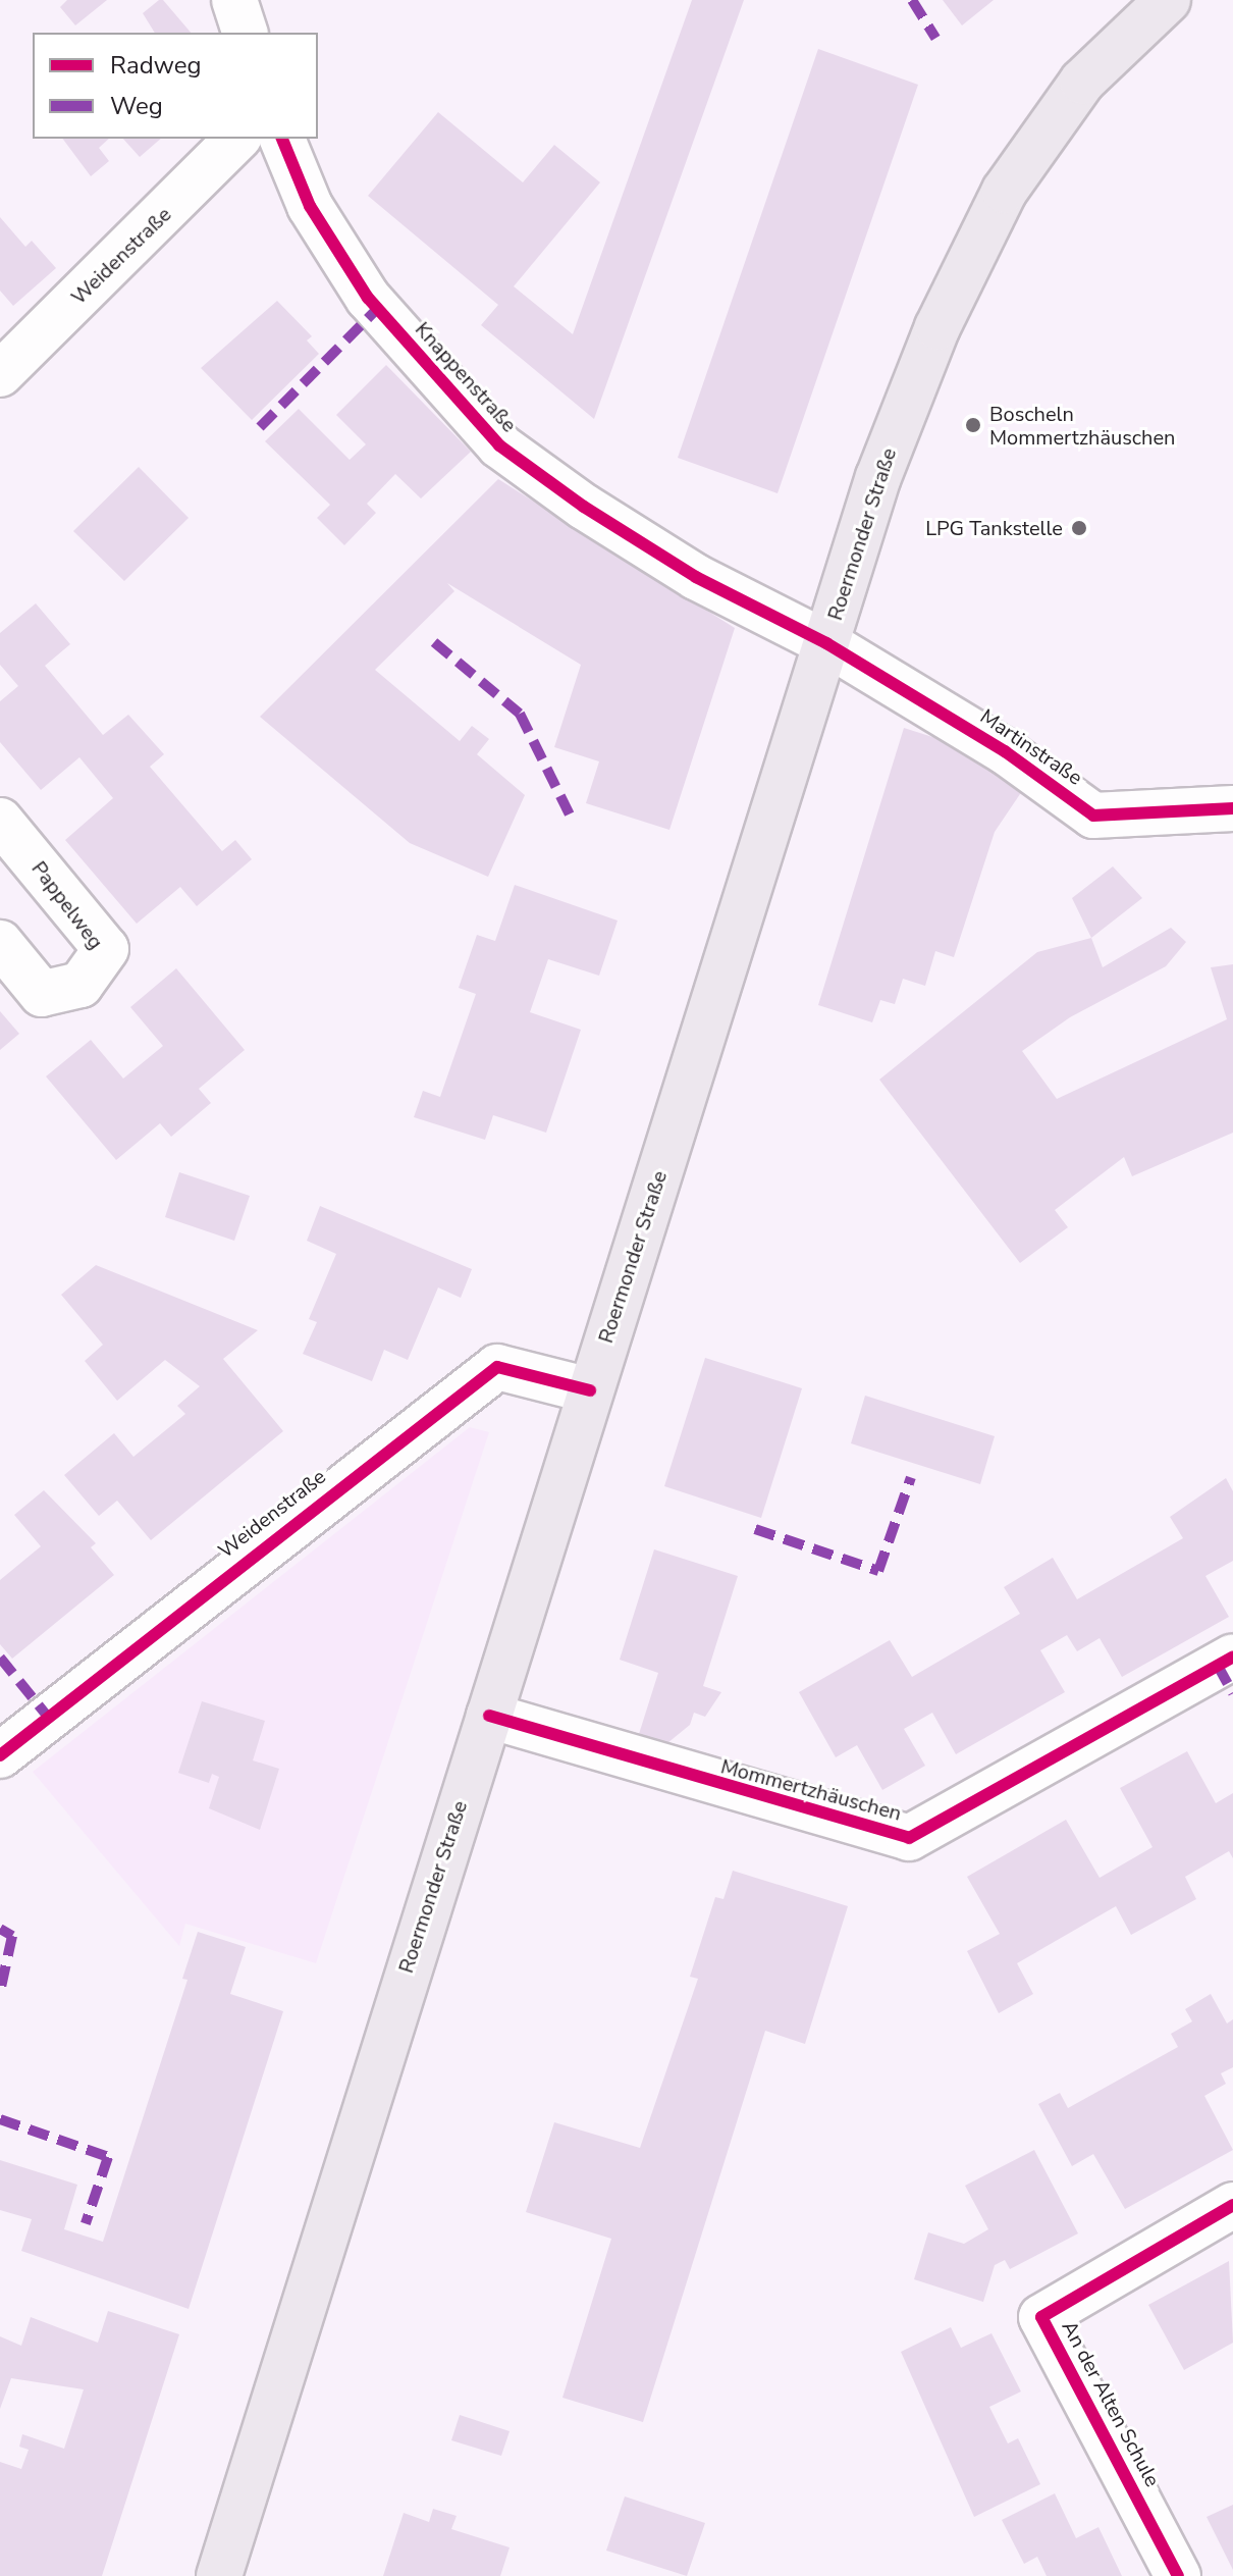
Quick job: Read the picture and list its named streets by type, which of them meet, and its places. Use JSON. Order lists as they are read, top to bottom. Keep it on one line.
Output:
{"streets":{"main road":["Roermonder Straße"],"street":["Weidenstraße","Knappenstraße","Martinstraße","Pappelweg","Mommertzhäuschen","An der Alten Schule"]},"crossings":[["Weidenstraße","Roermonder Straße"],["Knappenstraße","Roermonder Straße"],["Knappenstraße","Martinstraße"],["Roermonder Straße","Martinstraße"],["Roermonder Straße","Mommertzhäuschen"]],"places":["Boscheln Mommertzhäuschen","LPG Tankstelle"],"legend":["Radweg","Weg"]}
